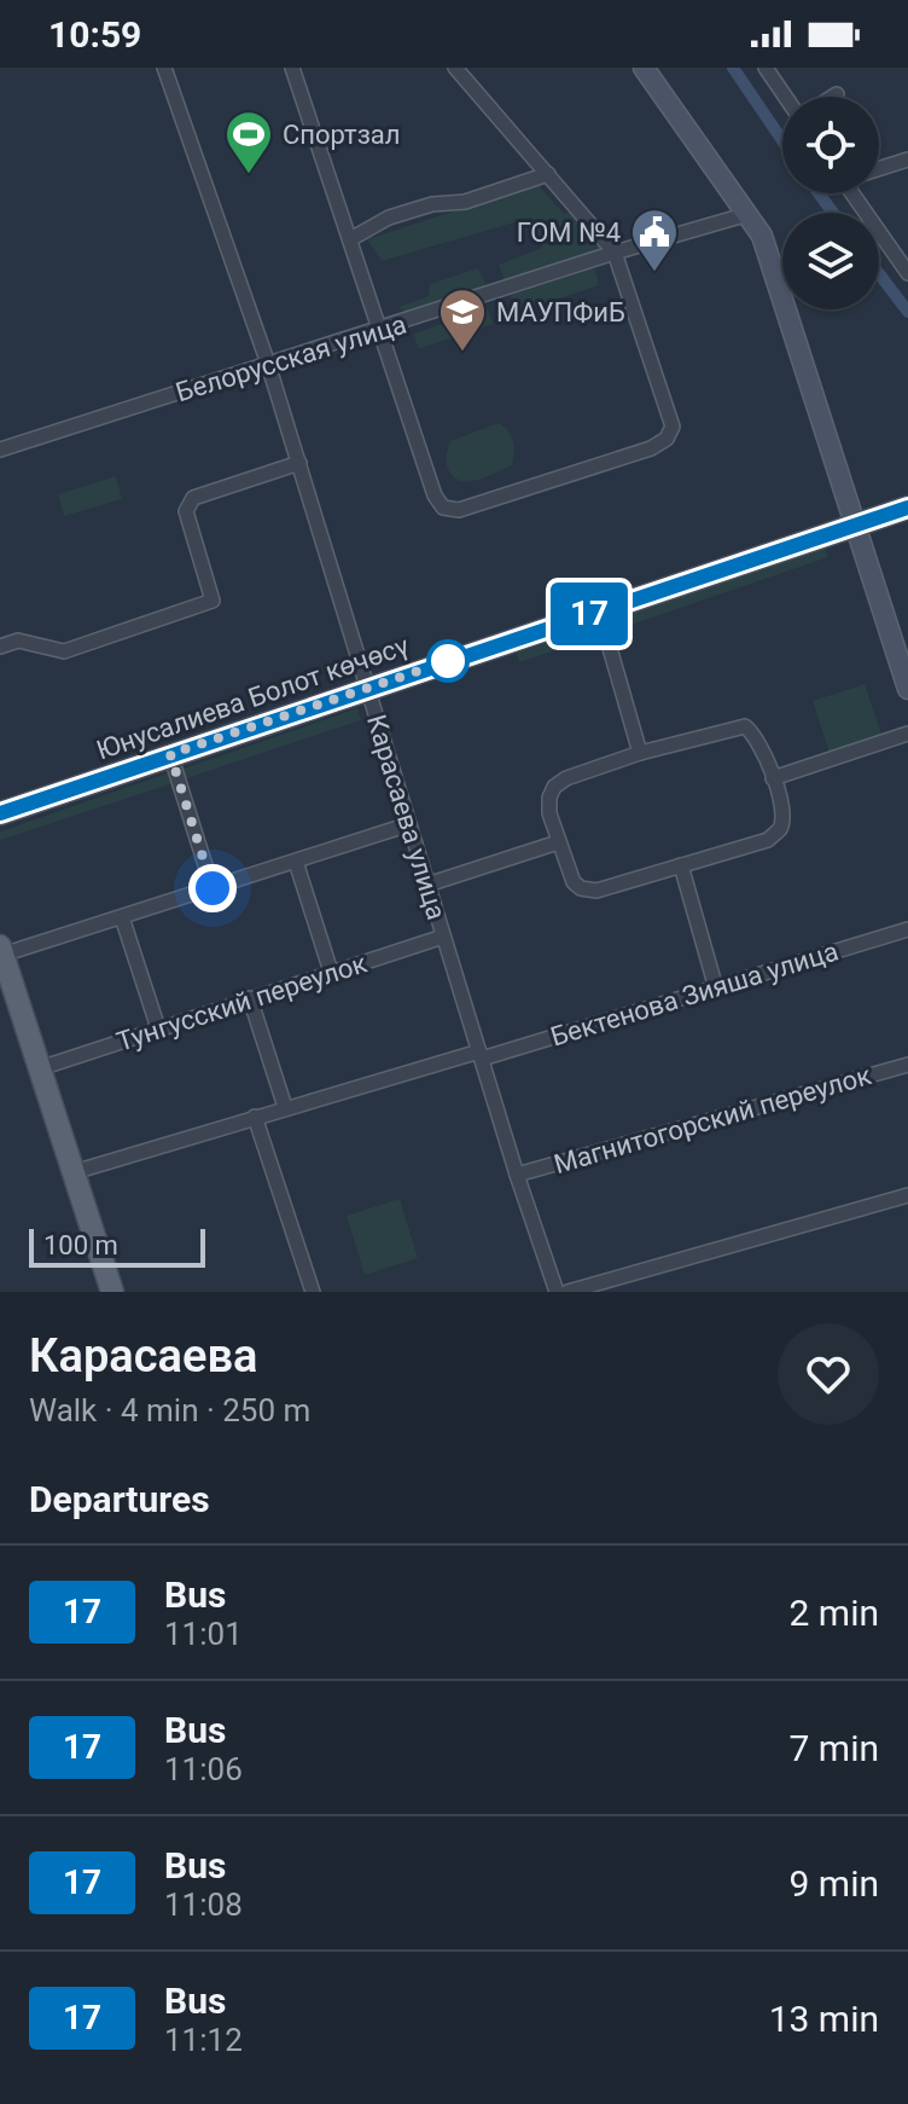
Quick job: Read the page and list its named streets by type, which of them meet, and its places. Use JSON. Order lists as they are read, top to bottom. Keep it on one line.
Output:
{"streets":{"main road":["Юнусалиева Болот көчөсү"],"street":["Белорусская улица","Карасаева улица","Бектенова Зияша улица","Тунгусский переулок","Магнитогорский переулок"]},"crossings":[["Белорусская улица","Карасаева улица"],["Юнусалиева Болот көчөсү","Карасаева улица"],["Карасаева улица","Бектенова Зияша улица"],["Карасаева улица","Тунгусский переулок"],["Карасаева улица","Магнитогорский переулок"]],"places":{"sports":["Спортзал"],"public building":["ГОМ №4"],"school or university":["МАУПФиБ"]},"lines":["bus line 17"],"scale_bar":"100 m","page":{"status":"10:59","on_map":"17","scale":"100 m","heading":[["Карасаева","Walk · 4 min · 250 m"],"Departures"],"list":[{"mark":"17","name":"Bus","note":"11:01","value":"2 min"},{"mark":"17","name":"Bus","note":"11:06","value":"7 min"},{"mark":"17","name":"Bus","note":"11:08","value":"9 min"},{"mark":"17","name":"Bus","note":"11:12","value":"13 min"}]}}
